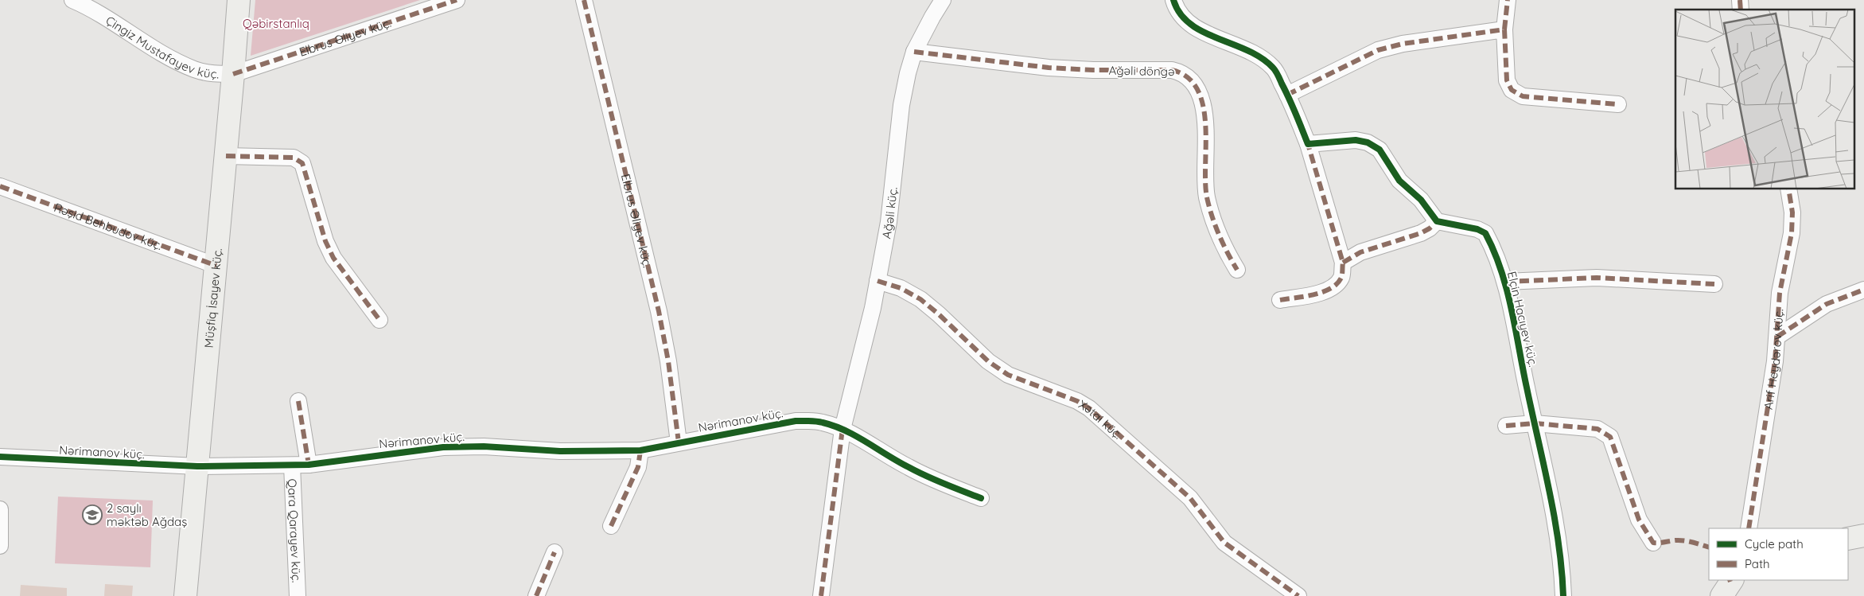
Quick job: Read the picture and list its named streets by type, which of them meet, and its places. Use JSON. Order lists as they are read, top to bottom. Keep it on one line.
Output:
{"streets":{"street":["Elbrus Əliyev küç.","Çingiz Mustafayev küç.","Ağəli döngə","Ağəli küç.","Rəşid Behbudov küç.","Müşfiq İsayev küç.","Elçin Hacıyev küç.","Arif Heydərov küç.","Nərimanov küç.","Xətai küç.","Qara Qarayev küç."]},"crossings":[["Elbrus Əliyev küç.","Çingiz Mustafayev küç."],["Elbrus Əliyev küç.","Müşfiq İsayev küç."],["Elbrus Əliyev küç.","Nərimanov küç."],["Çingiz Mustafayev küç.","Müşfiq İsayev küç."],["Ağəli döngə","Ağəli küç."],["Ağəli küç.","Nərimanov küç."],["Ağəli küç.","Xətai küç."],["Rəşid Behbudov küç.","Müşfiq İsayev küç."],["Müşfiq İsayev küç.","Nərimanov küç."],["Nərimanov küç.","Qara Qarayev küç."]],"parks":["Qəbirstanlıq"],"places":{"school or university":["2 saylı məktəb Ağdaş"]},"legend":["Cycle path","Path"]}
